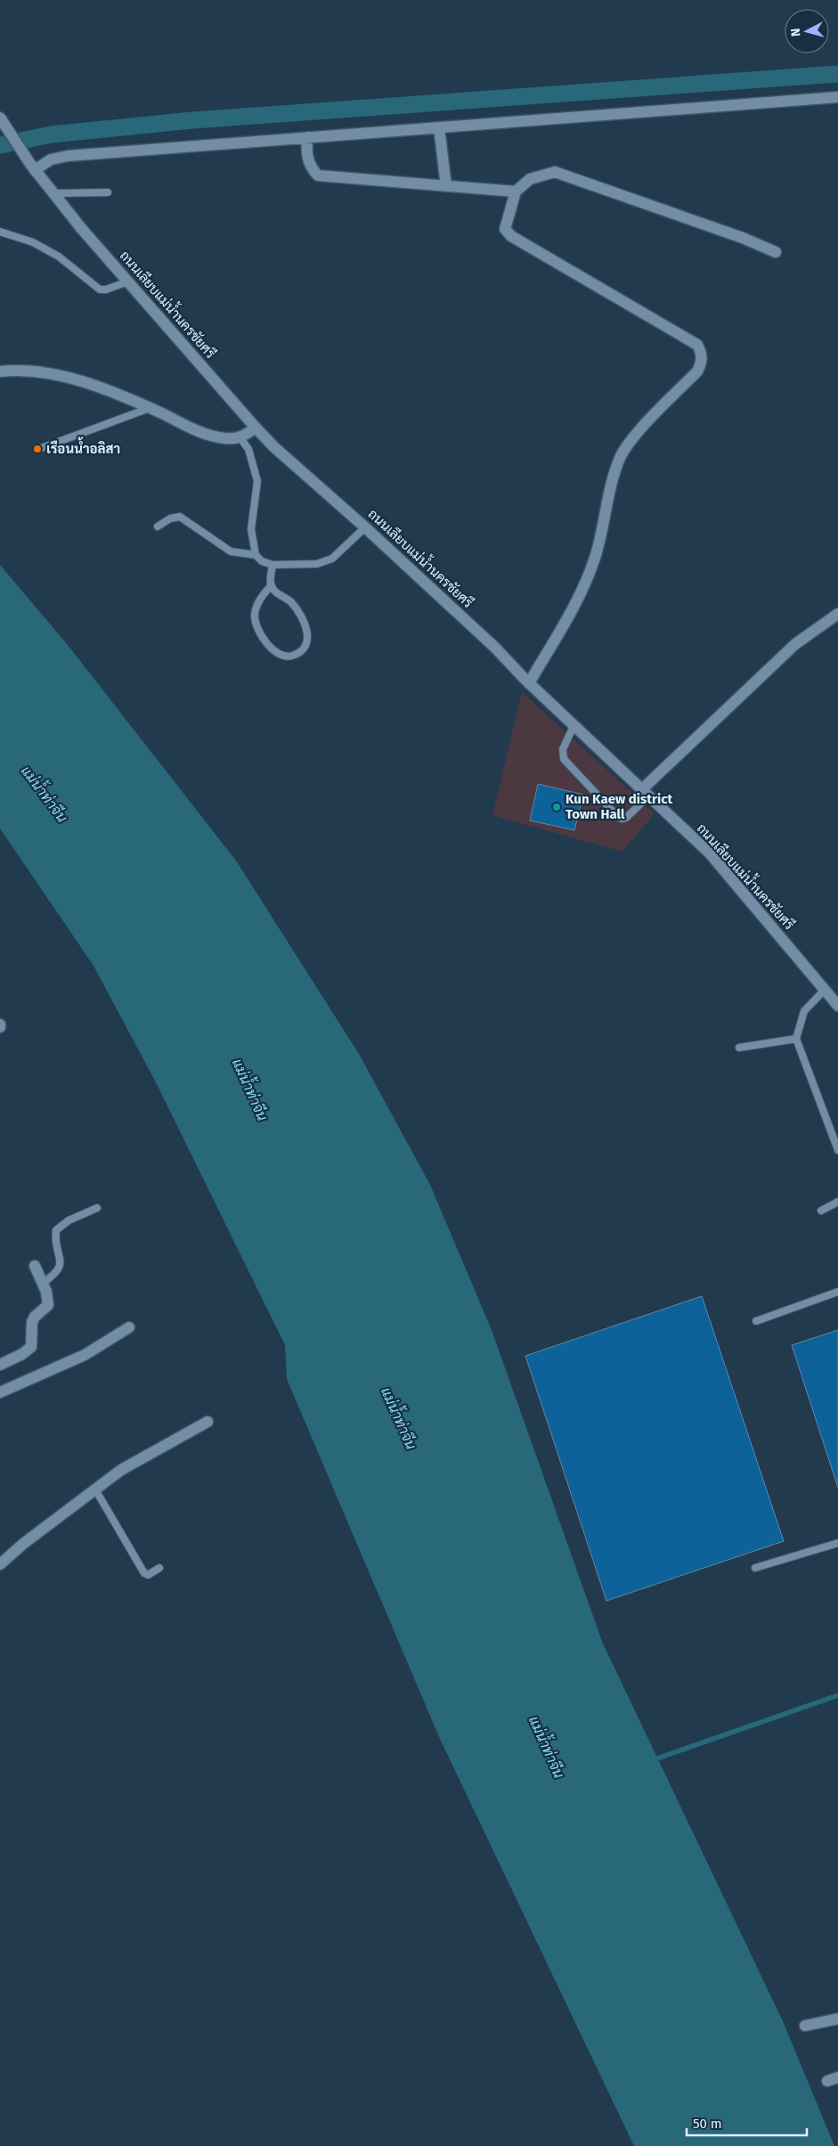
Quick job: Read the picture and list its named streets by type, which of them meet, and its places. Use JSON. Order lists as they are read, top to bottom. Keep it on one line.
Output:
{"streets":{"street":["ถนนเลียบแม่น้ำนครชัยศรี"]},"water":["แม่น้ำท่าจีน"],"places":["เรือนน้ำอลิสา","Kun Kaew district Town Hall"],"scale_bar":"50 m","north":"left"}
